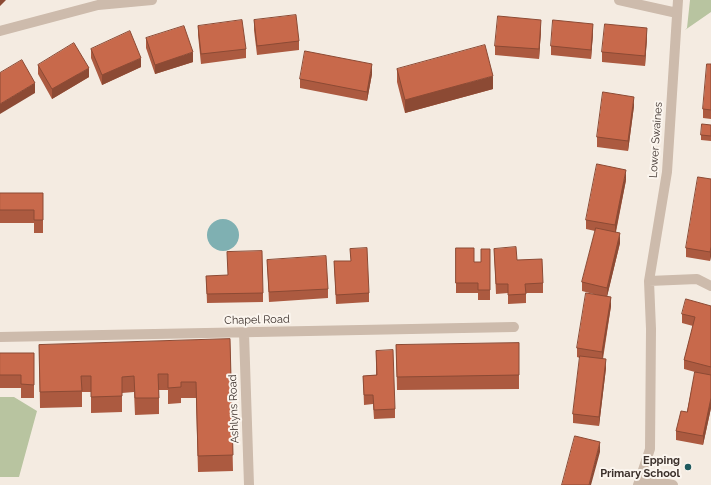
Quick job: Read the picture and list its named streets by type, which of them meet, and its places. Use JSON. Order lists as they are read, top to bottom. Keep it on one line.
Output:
{"streets":{"street":["Lower Swaines","Chapel Road","Ashlyns Road"]},"crossings":[["Chapel Road","Ashlyns Road"]],"places":["Epping Primary School"]}
